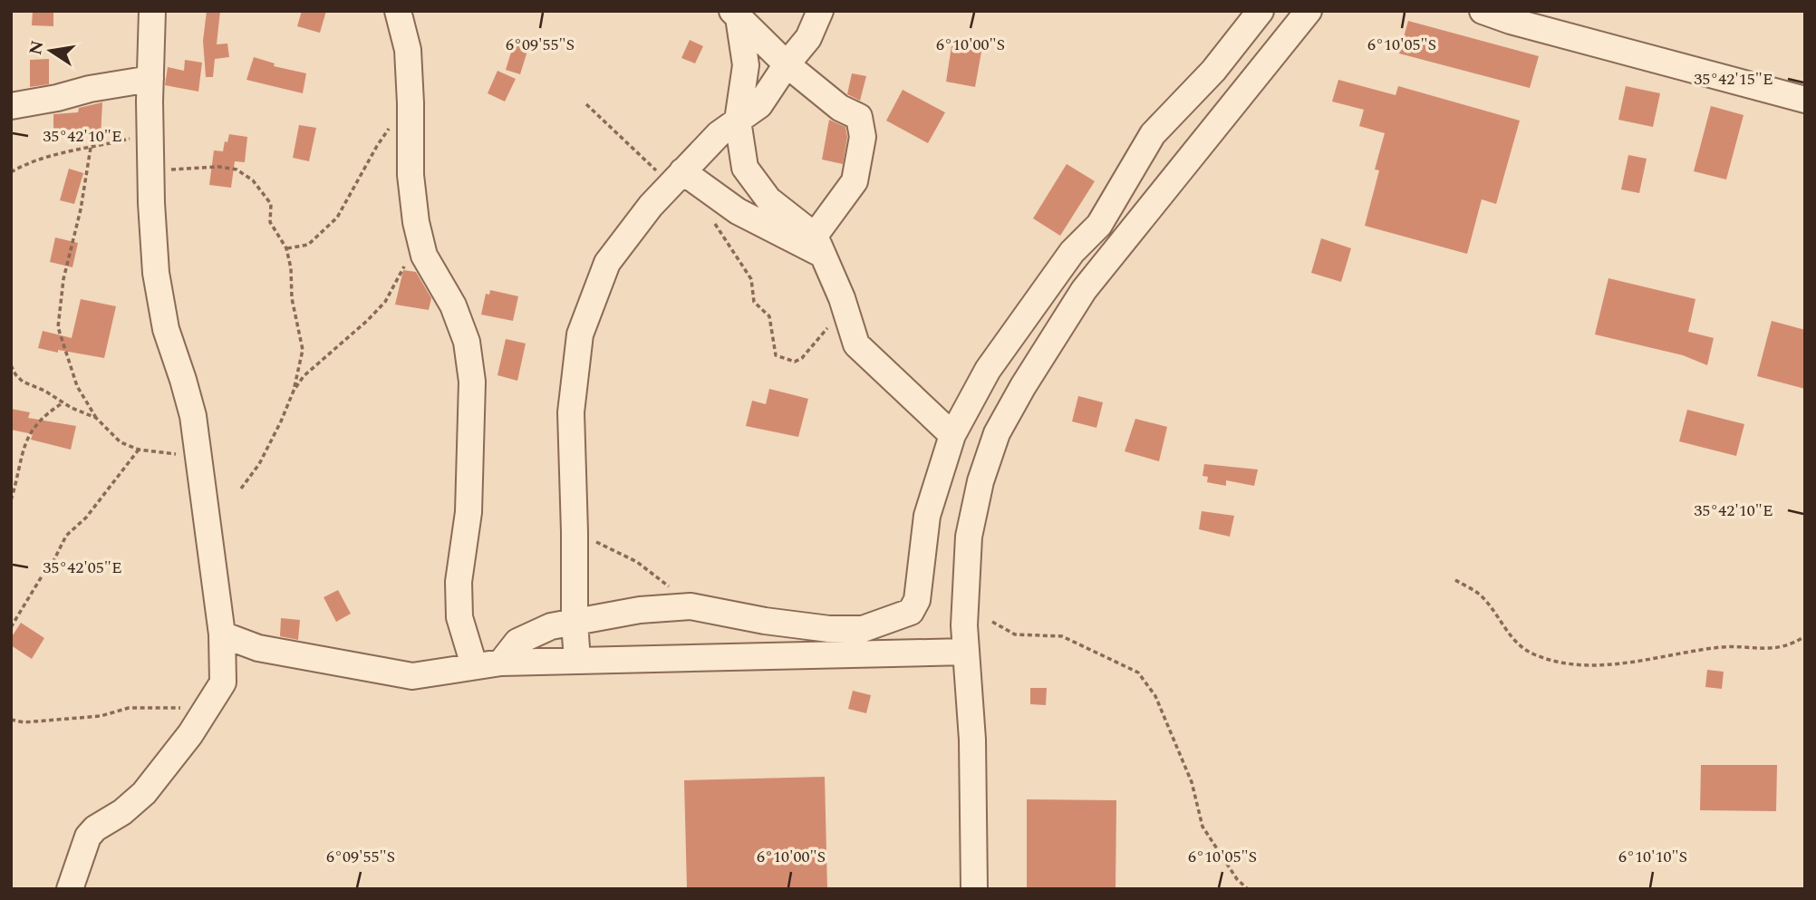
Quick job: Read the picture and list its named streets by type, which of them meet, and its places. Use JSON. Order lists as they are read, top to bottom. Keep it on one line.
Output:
{"north":"left","coordinates":["6°09'55\"S","6°10'00\"S","6°10'05\"S","35°42'15\"E","35°42'10\"E","35°42'05\"E","6°10'10\"S"]}
